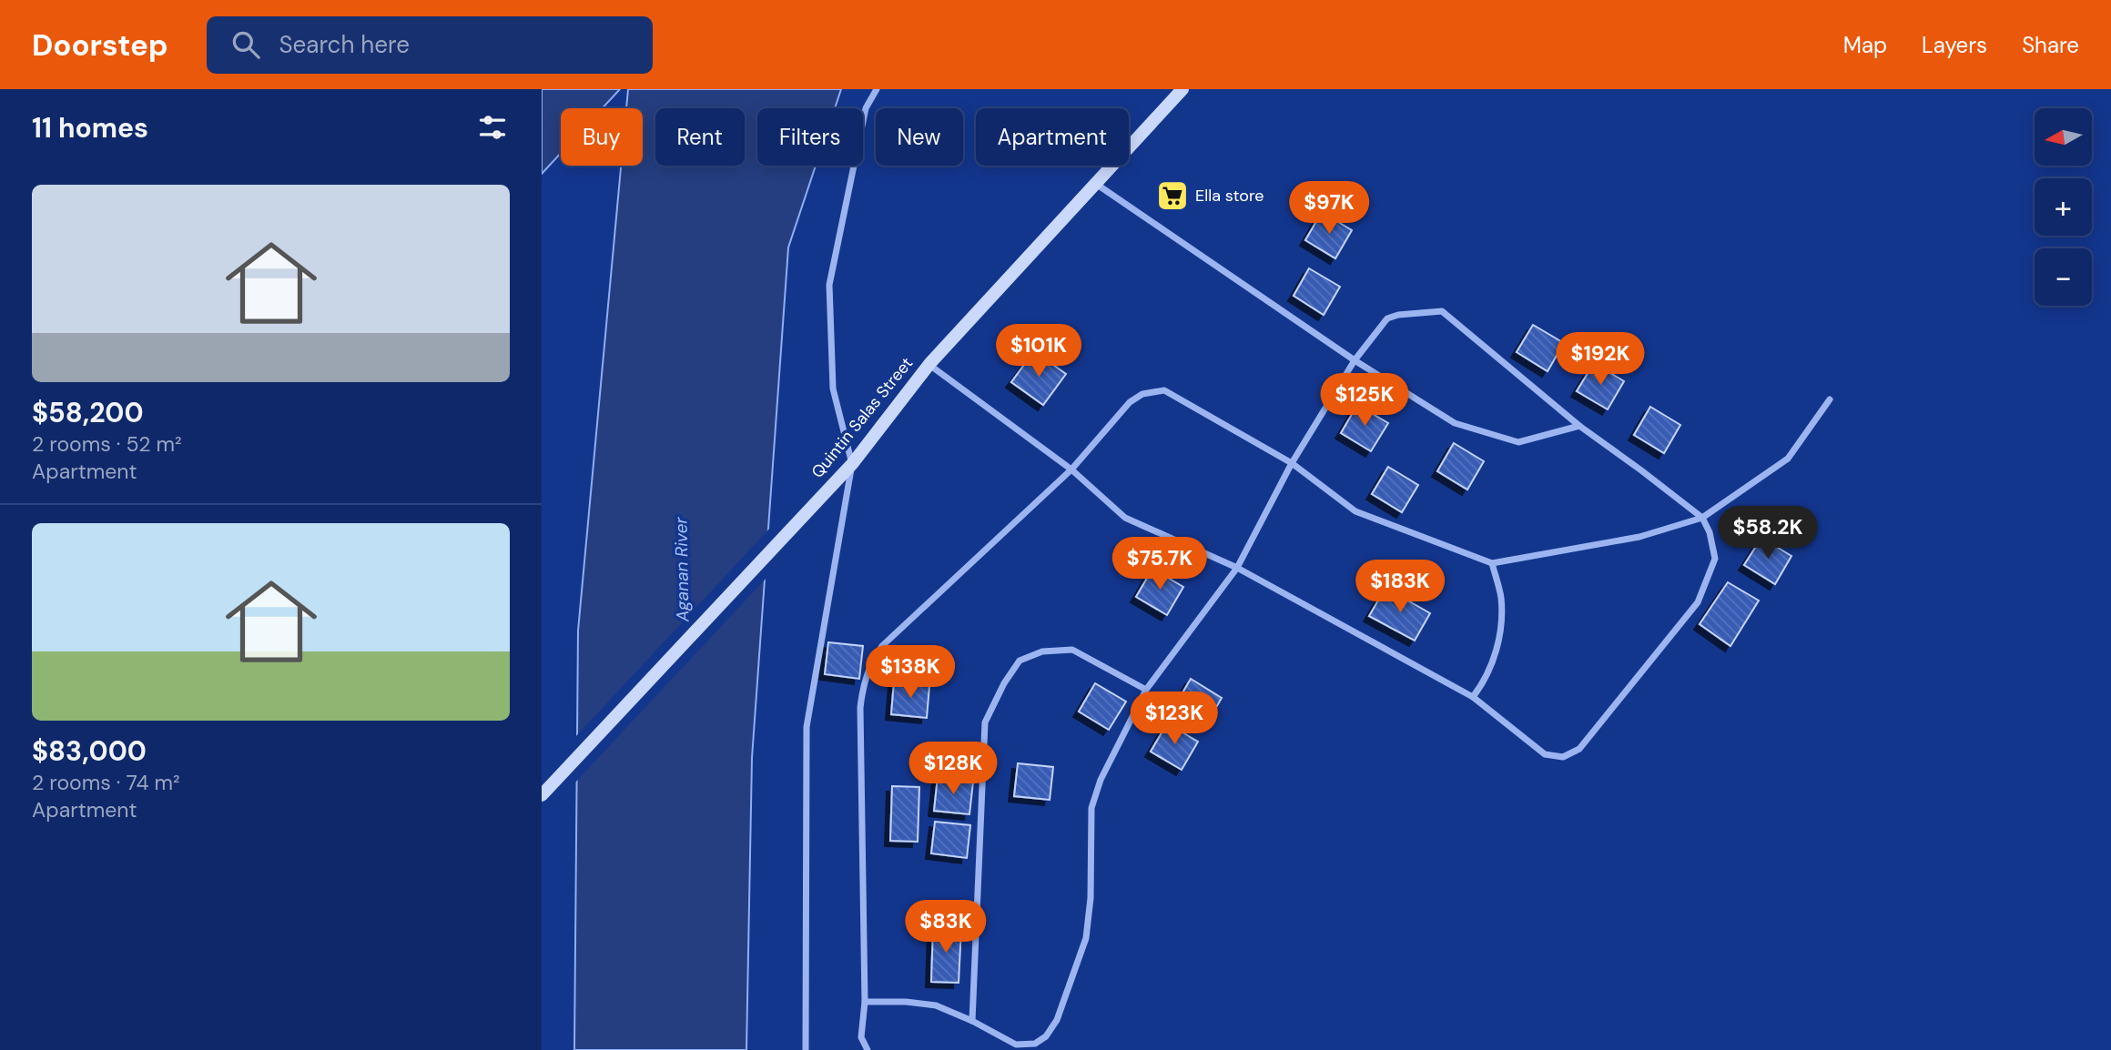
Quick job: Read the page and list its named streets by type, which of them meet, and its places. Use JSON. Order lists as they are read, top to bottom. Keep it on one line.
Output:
{"streets":{"main road":["Quintin Salas Street"]},"water":["Aganan River"],"places":{"supermarket":["Ella store"]},"north":"left","page":{"header":"Doorstep","search":"Search here","nav":["Map","Layers","Share"],"heading":"11 homes","map_buttons":["+","−"],"chip":["Buy","Rent","Filters","New","Apartment"],"list":[{"name":"$58,200","note":"2 rooms · 52 m² · Apartment"},{"name":"$83,000","note":"2 rooms · 74 m² · Apartment"}],"price":["$97K","$101K","$192K","$125K","$58.2K","$75.7K","$183K","$138K","$123K","$128K","$83K"]}}
